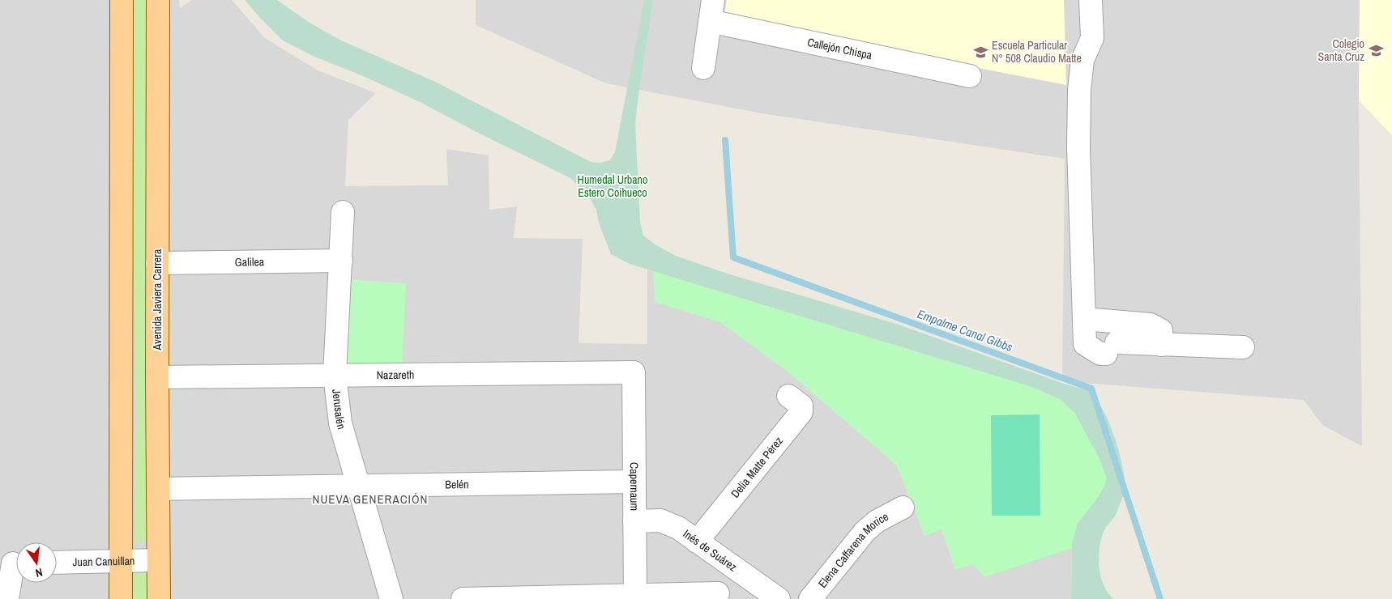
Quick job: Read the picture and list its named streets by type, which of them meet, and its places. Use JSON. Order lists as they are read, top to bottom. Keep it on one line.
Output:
{"streets":{"main road":["Avenida Javiera Carrera"],"street":["Callejón Chispa","Galilea","Nazareth","Jerusalén","Delia Matte Pérez","Belén","Capernaum","Inés de Suárez","Elena Caffarena Morice","Juan Canuillan"]},"crossings":[["Galilea","Avenida Javiera Carrera"],["Galilea","Jerusalén"],["Avenida Javiera Carrera","Nazareth"],["Avenida Javiera Carrera","Belén"],["Avenida Javiera Carrera","Juan Canuillan"],["Nazareth","Jerusalén"],["Nazareth","Capernaum"],["Jerusalén","Belén"],["Delia Matte Pérez","Inés de Suárez"],["Belén","Capernaum"],["Capernaum","Inés de Suárez"]],"districts":["NUEVA GENERACIÓN"],"water":["Empalme Canal Gibbs"],"parks":["Humedal Urbano Estero Coihueco"],"places":{"school or university":["Colegio Santa Cruz","Escuela Particular N° 508 Claudio Matte"]},"north":"bottom"}
